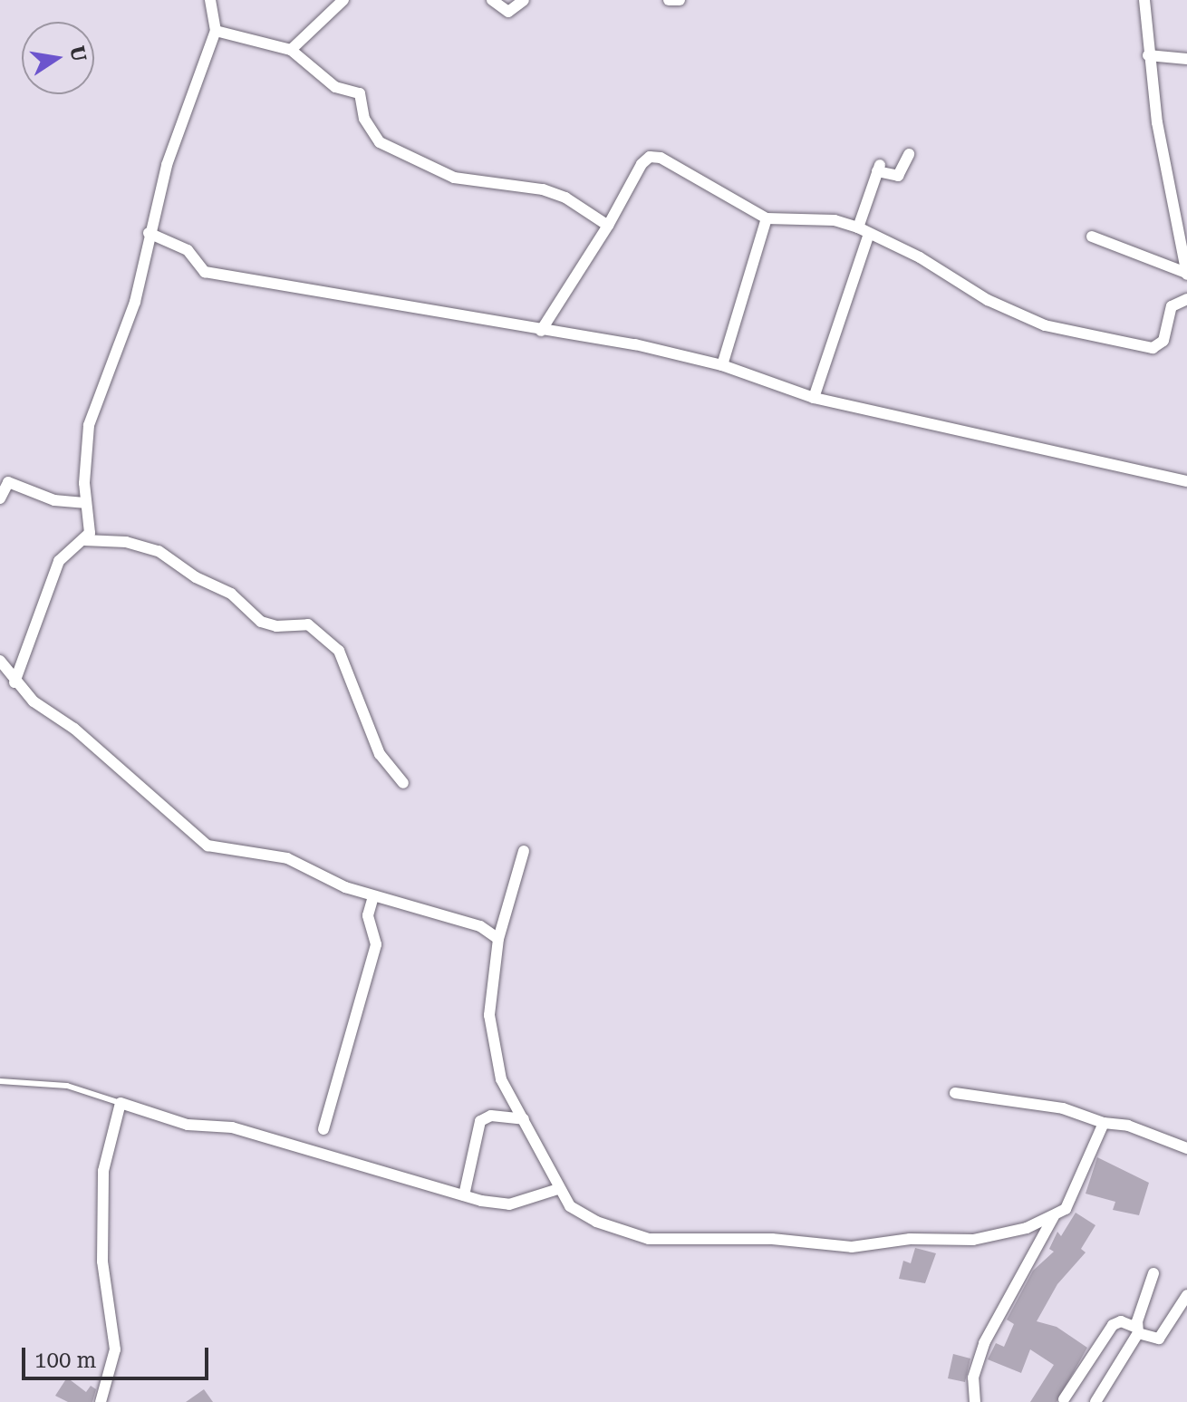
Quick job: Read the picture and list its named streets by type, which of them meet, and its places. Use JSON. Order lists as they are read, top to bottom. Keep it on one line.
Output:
{"scale_bar":"100 m","north":"right"}
